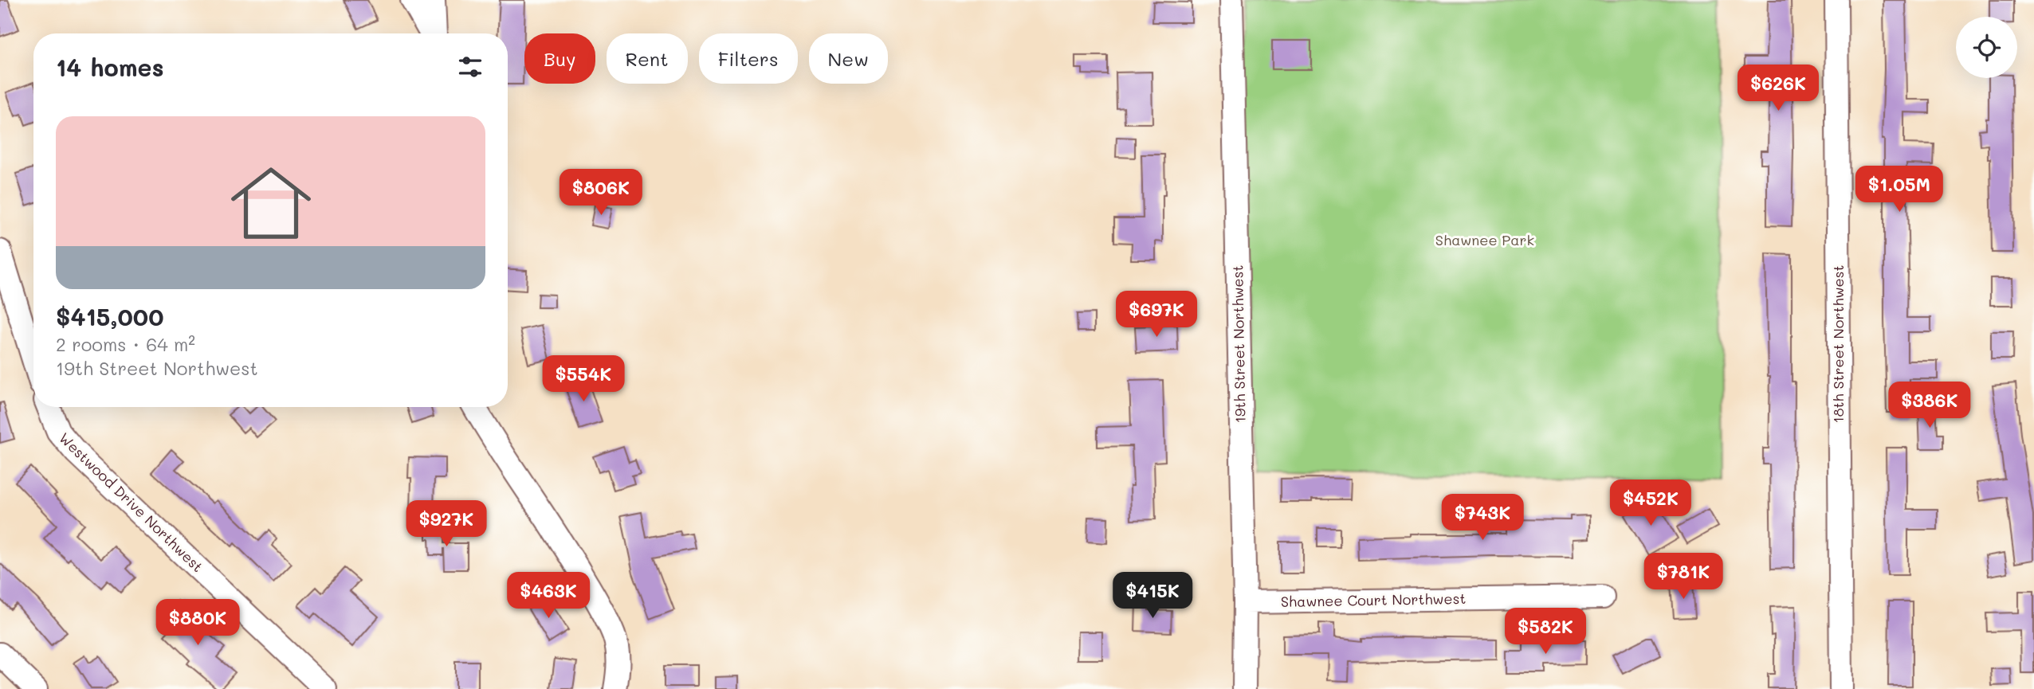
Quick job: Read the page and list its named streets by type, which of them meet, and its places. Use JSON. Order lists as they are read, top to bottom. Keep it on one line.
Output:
{"streets":{"street":["19th Street Northwest","18th Street Northwest","Westwood Drive Northwest","Shawnee Court Northwest"]},"crossings":[["19th Street Northwest","Shawnee Court Northwest"]],"parks":["Shawnee Park"],"page":{"chip":["Buy","Rent","Filters","New"],"heading":"14 homes","price":["$626K","$1.05M","$806K","$697K","$554K","$386K","$452K","$743K","$927K","$781K","$463K","$415K","$880K","$582K"],"list":[{"name":"$415,000","note":"2 rooms · 64 m² · 19th Street Northwest"}]}}
